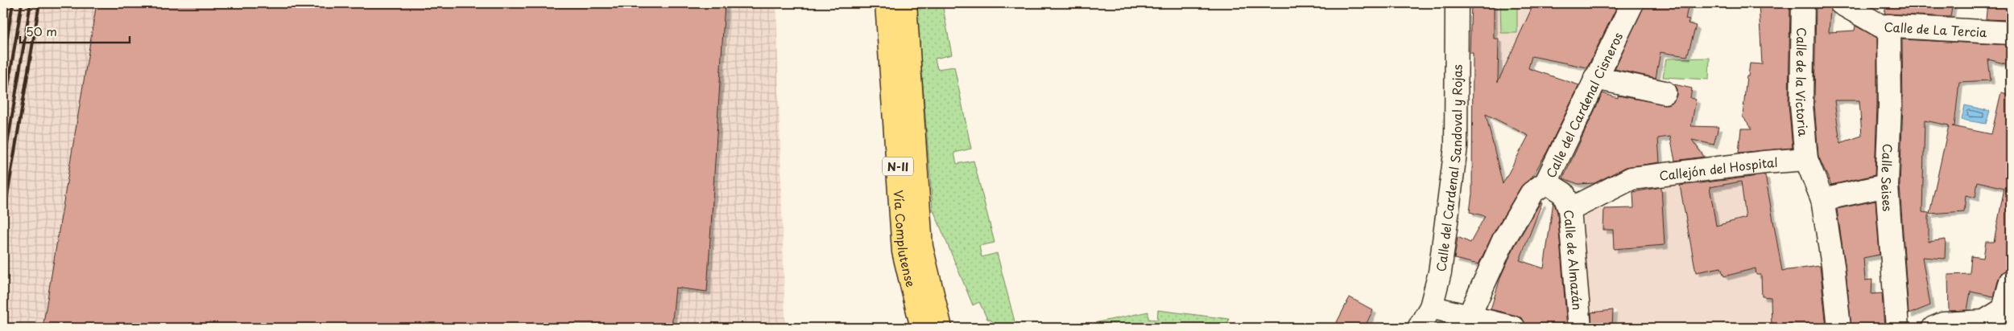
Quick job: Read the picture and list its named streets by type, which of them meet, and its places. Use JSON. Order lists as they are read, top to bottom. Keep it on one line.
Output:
{"streets":{"main road":["N-II","Vía Complutense"],"street":["Calle de La Tercia","Calle de la Victoria","Calle del Cardenal Cisneros","Calle del Cardenal Sandoval y Rojas","Callejón del Hospital","Calle Seises","Calle de Almazán"]},"crossings":[["Calle de La Tercia","Calle Seises"],["Calle de la Victoria","Callejón del Hospital"],["Calle del Cardenal Cisneros","Callejón del Hospital"],["Calle del Cardenal Cisneros","Calle de Almazán"],["Callejón del Hospital","Calle de Almazán"]],"scale_bar":"50 m"}
